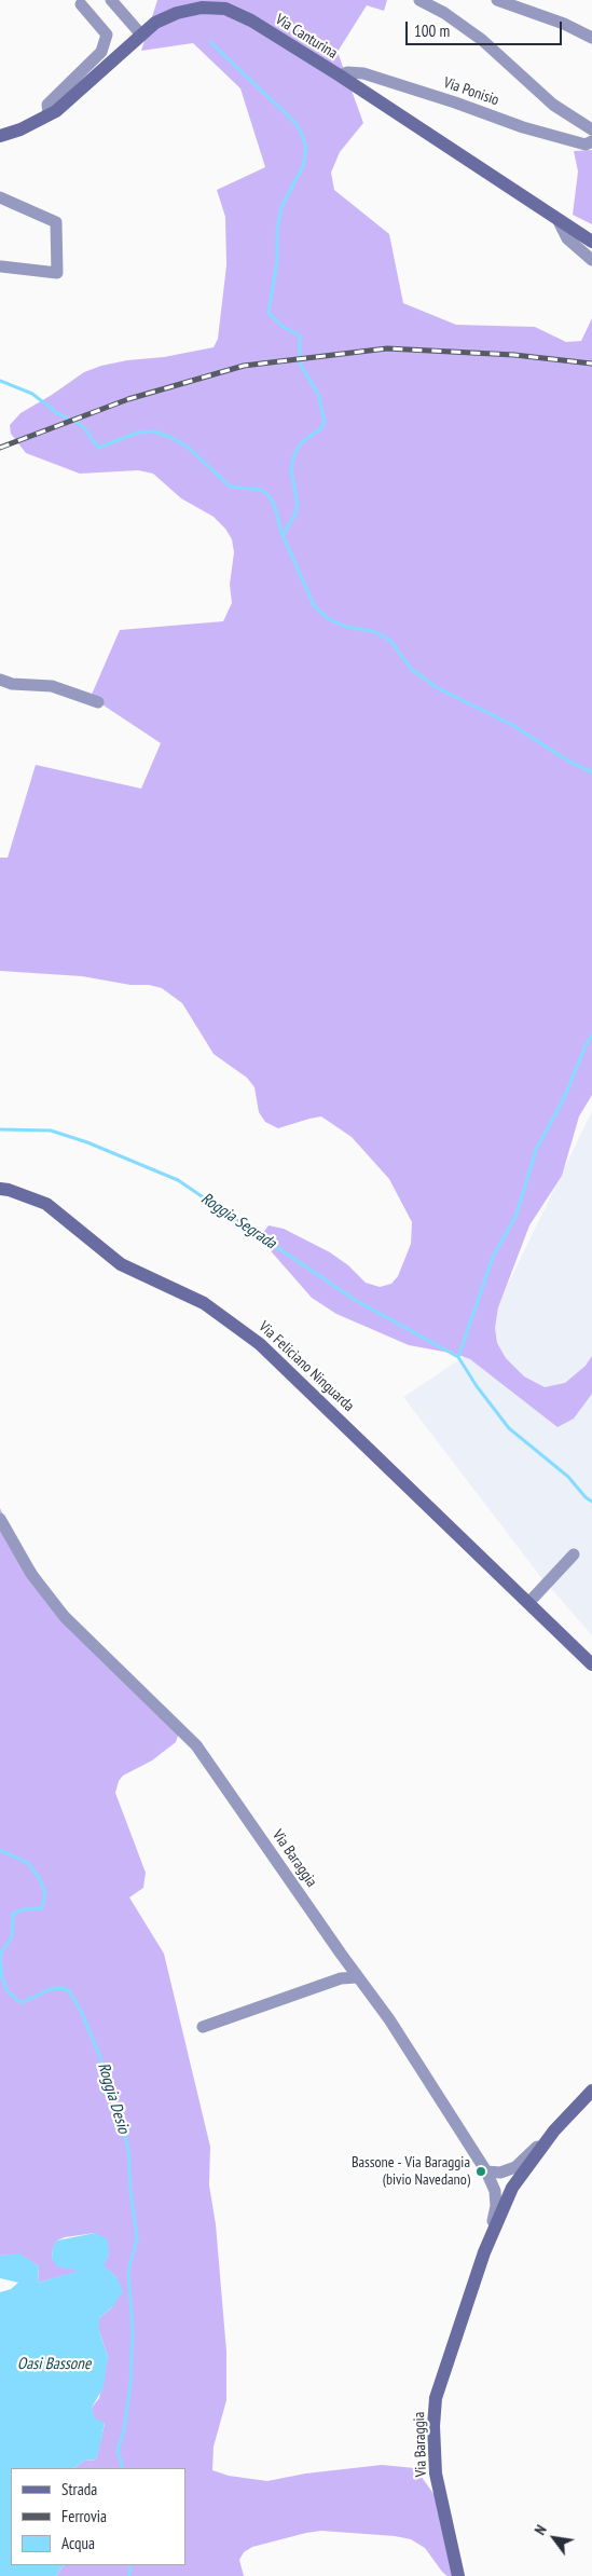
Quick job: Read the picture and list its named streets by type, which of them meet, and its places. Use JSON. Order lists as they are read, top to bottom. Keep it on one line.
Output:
{"streets":{"street":["Via Canturina","Via Ponisio","Via Feliciano Ninguarda","Via Baraggia"]},"crossings":[["Via Canturina","Via Ponisio"]],"water":["Roggia Segrada","Roggia Desio","Oasi Bassone"],"places":["Bassone - Via Baraggia (bivio Navedano)"],"legend":["Strada","Ferrovia","Acqua"],"scale_bar":"100 m","north":"top left"}
